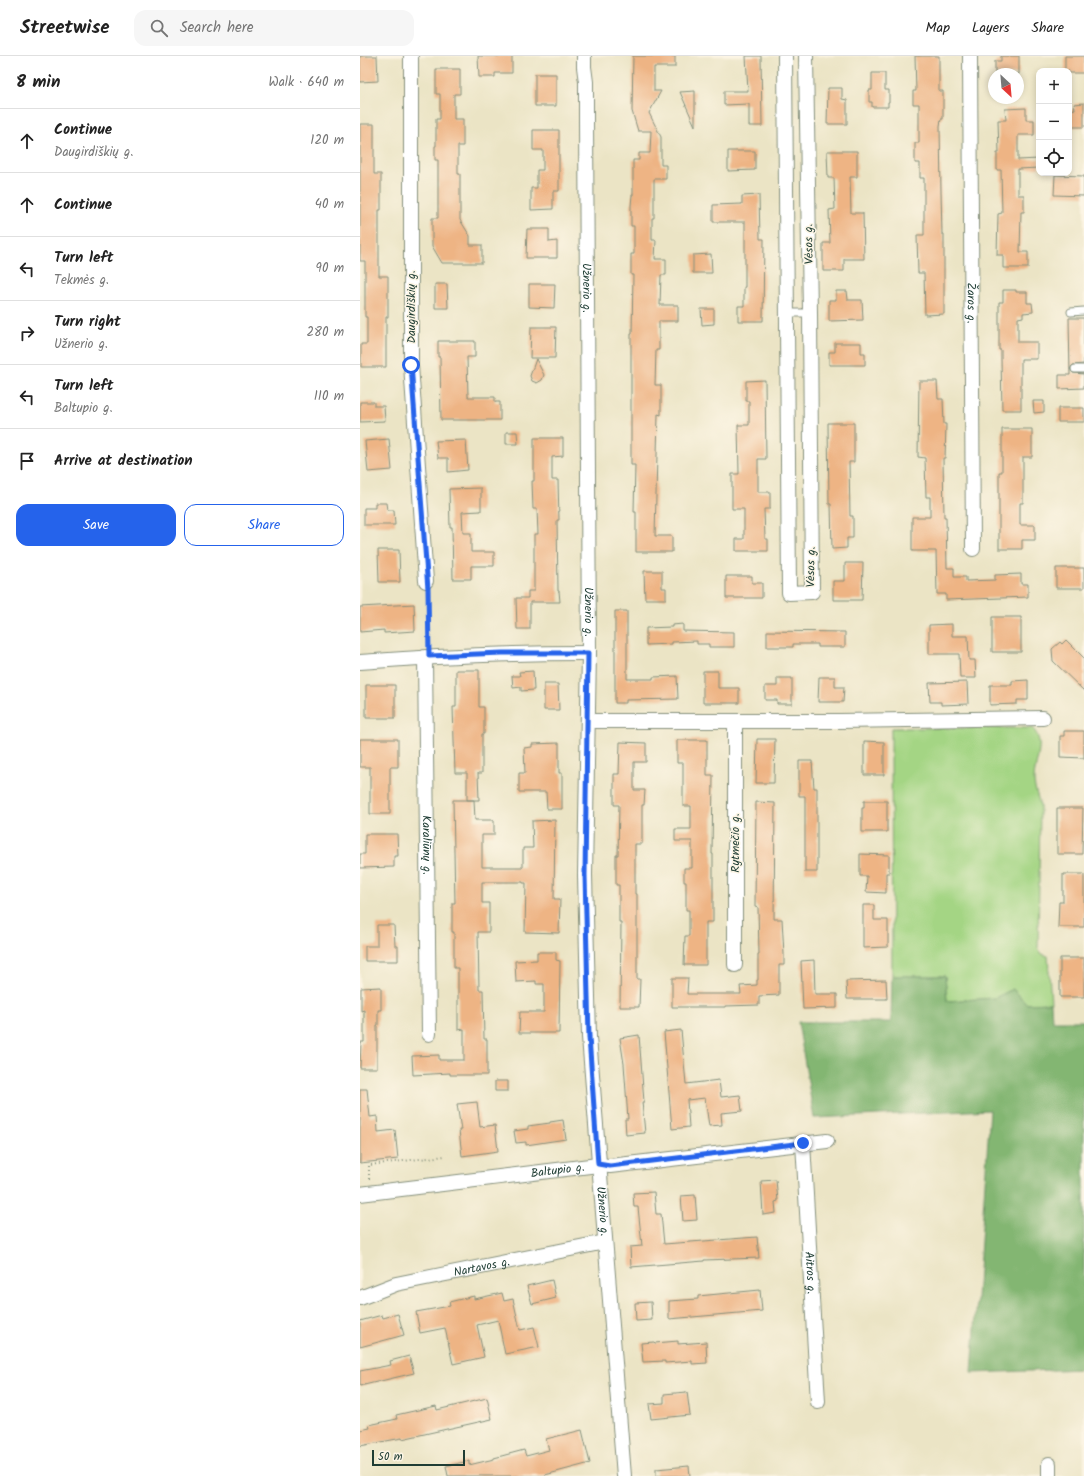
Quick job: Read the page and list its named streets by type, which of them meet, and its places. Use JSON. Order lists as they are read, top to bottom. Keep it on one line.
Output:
{"streets":{"street":["Vėsos g.","Užnerio g.","Žaros g.","Daugirdiškių g.","Rytmečio g.","Karaliūnų g.","Baltupio g.","Nartavos g.","Aitros g."]},"crossings":[["Užnerio g.","Baltupio g."],["Užnerio g.","Nartavos g."],["Baltupio g.","Aitros g."]],"scale_bar":"50 m","north":"bottom right","page":{"header":"Streetwise","search":"Search here","nav":["Map","Layers","Share"],"heading":["8 min","Walk · 640 m"],"map_buttons":["+","−"],"list":[["Continue","Daugirdiškių g.","120 m"],["Continue","40 m"],["Turn left","Tekmės g.","90 m"],["Turn right","Užnerio g.","280 m"],["Turn left","Baltupio g.","110 m"],"Arrive at destination"],"buttons":["Save","Share"],"scale":"50 m"}}
